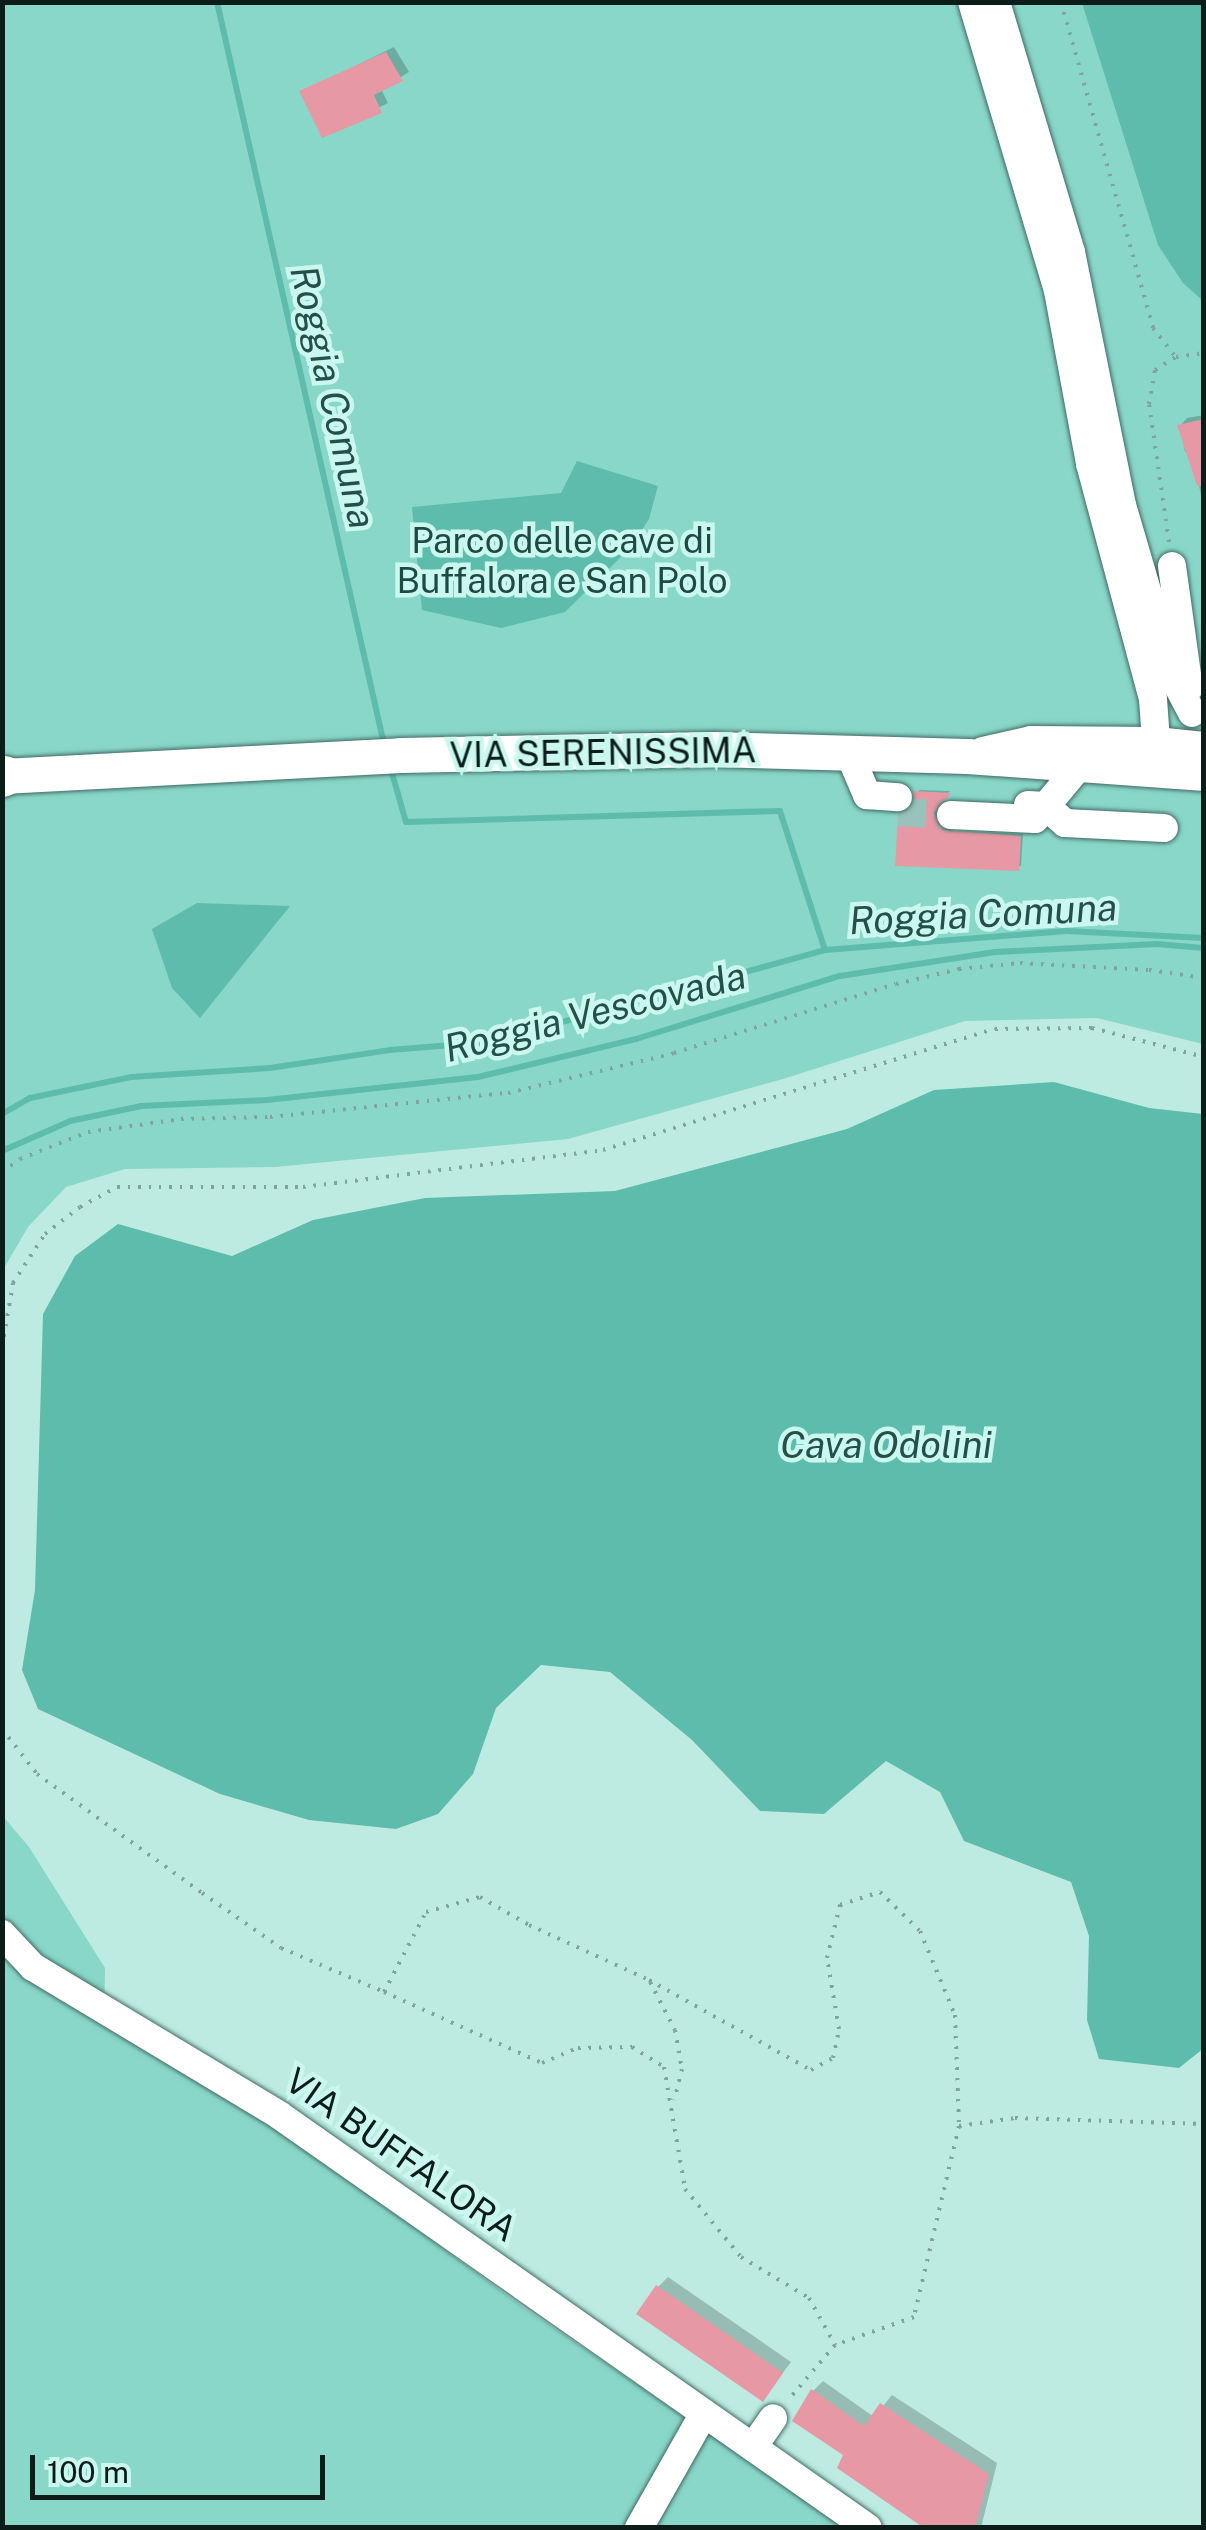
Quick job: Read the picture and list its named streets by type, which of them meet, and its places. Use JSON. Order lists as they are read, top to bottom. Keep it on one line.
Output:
{"streets":{"main road":["VIA SERENISSIMA"],"street":["VIA BUFFALORA"]},"water":["Roggia Comuna","Roggia Vescovada","Cava Odolini"],"parks":["Parco delle cave di Buffalora e San Polo"],"scale_bar":"100 m"}
